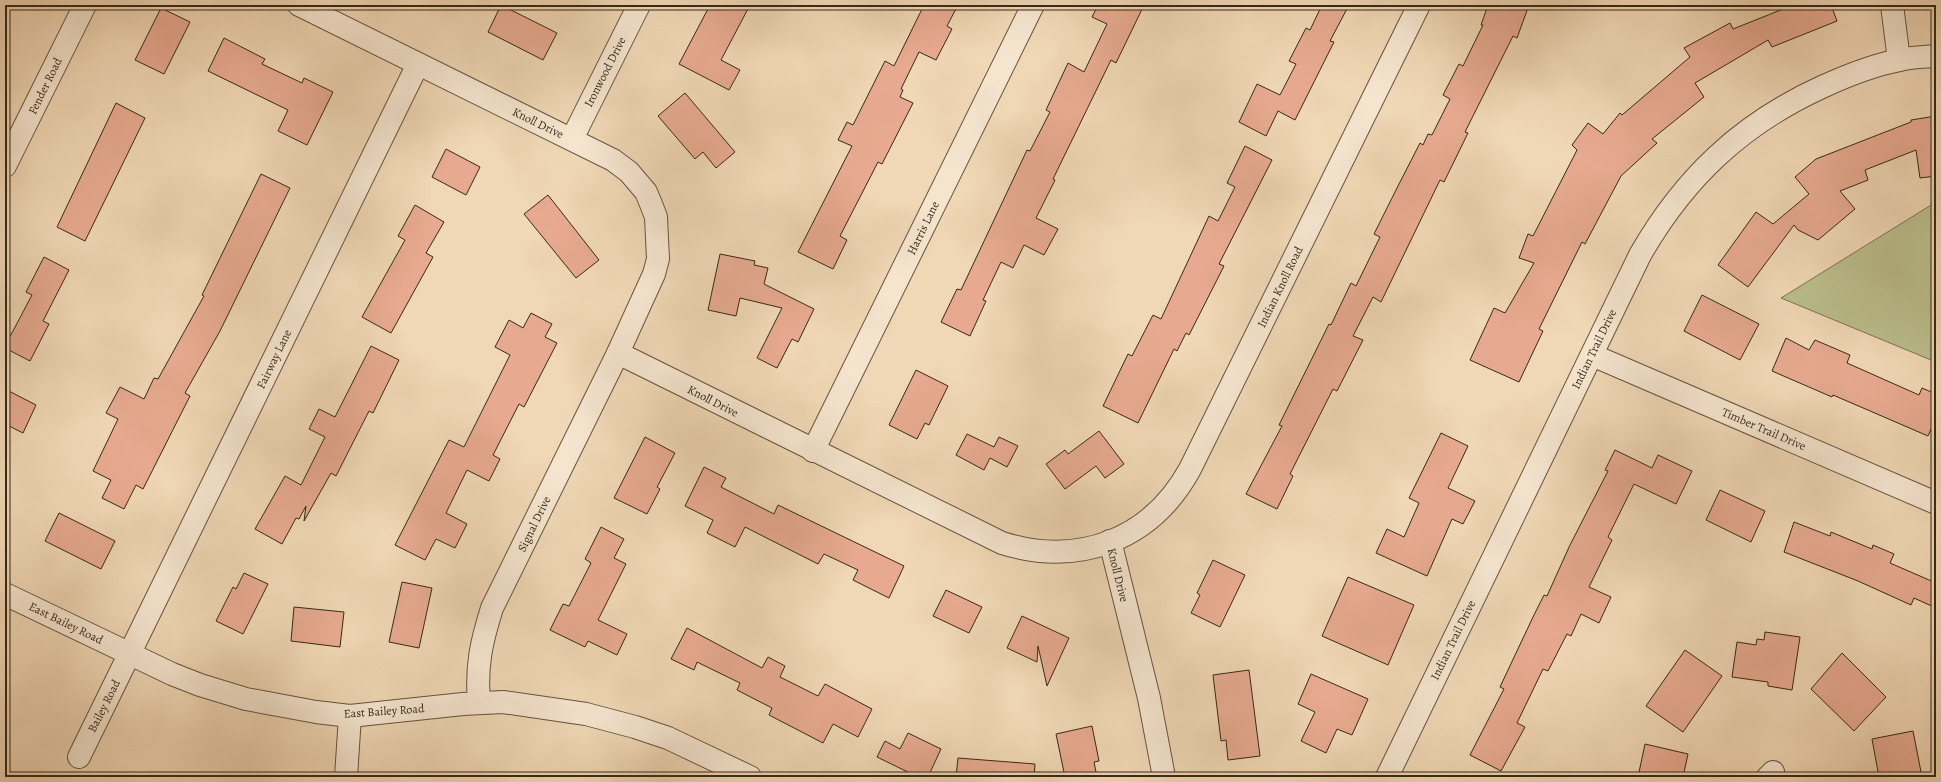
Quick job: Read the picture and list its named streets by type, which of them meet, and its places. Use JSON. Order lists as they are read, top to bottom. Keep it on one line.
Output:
{"streets":{"street":["Ironwood Drive","Fender Road","Knoll Drive","Harris Lane","Indian Knoll Road","Indian Trail Drive","Fairway Lane","Timber Trail Drive","Signal Drive","East Bailey Road","Bailey Road"]},"crossings":[["Ironwood Drive","Knoll Drive"],["Knoll Drive","Harris Lane"],["Knoll Drive","Indian Knoll Road"],["Knoll Drive","Fairway Lane"],["Knoll Drive","Signal Drive"],["Indian Trail Drive","Timber Trail Drive"],["Fairway Lane","East Bailey Road"],["Fairway Lane","Bailey Road"],["Signal Drive","East Bailey Road"],["East Bailey Road","Bailey Road"]]}
